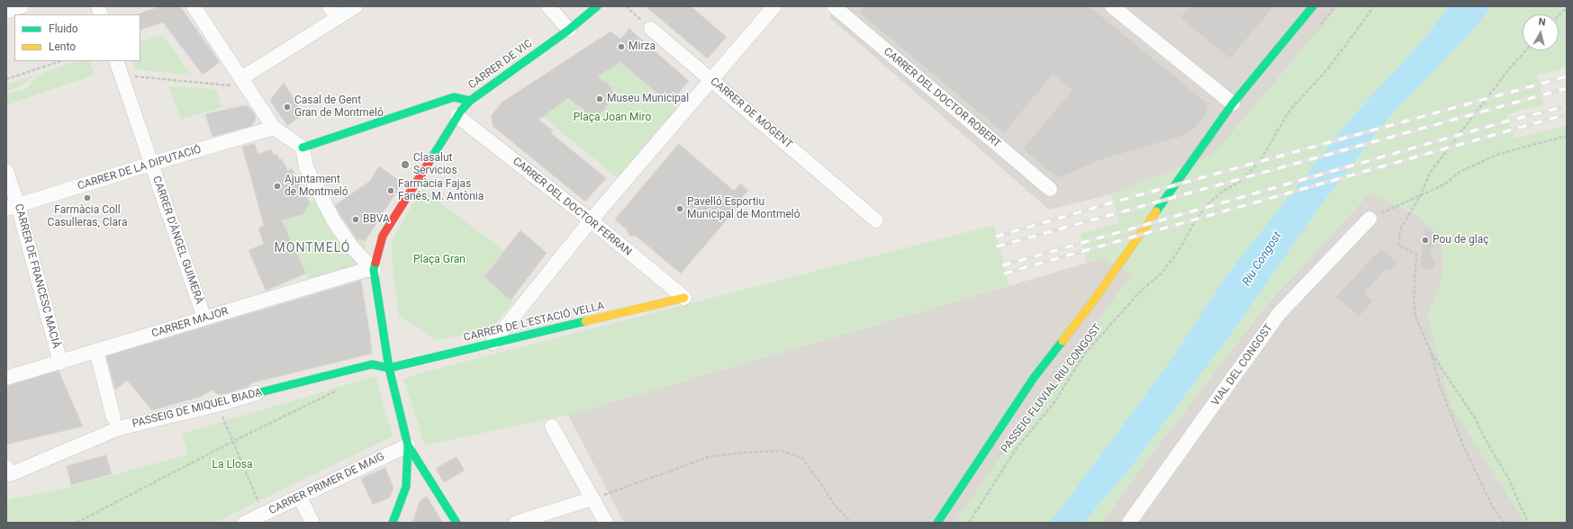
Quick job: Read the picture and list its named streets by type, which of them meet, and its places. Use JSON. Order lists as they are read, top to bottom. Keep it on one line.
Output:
{"streets":{"street":["CARRER DE VIC","CARRER DEL DOCTOR ROBERT","CARRER DE MOGENT","CARRER DE LA DIPUTACIÓ","CARRER DEL DOCTOR FERRAN","CARRER D'ÀNGEL GUIMERÀ","CARRER DE FRANCESC MACIÀ","CARRER DE L'ESTACIÓ VELLA","CARRER MAJOR","VIAL DEL CONGOST","PASSEIG DE MIQUEL BIADA","CARRER PRIMER DE MAIG"],"path":["PASSEIG FLUVIAL RIU CONGOST"]},"crossings":[["CARRER DE LA DIPUTACIÓ","CARRER D'ÀNGEL GUIMERÀ"],["CARRER DE LA DIPUTACIÓ","CARRER DE FRANCESC MACIÀ"],["CARRER DEL DOCTOR FERRAN","CARRER DE L'ESTACIÓ VELLA"],["CARRER D'ÀNGEL GUIMERÀ","CARRER MAJOR"],["CARRER DE FRANCESC MACIÀ","CARRER MAJOR"],["CARRER DE L'ESTACIÓ VELLA","PASSEIG DE MIQUEL BIADA"]],"districts":["MONTMELÓ"],"water":["Riu Congost"],"parks":["Plaça Joan Miro","Plaça Gran","La Llosa"],"places":["Mirza","Museu Municipal","Casal de Gent Gran de Montmeló","Clasalut Servicios","Ajuntament de Montmeló","Farmàcia Fajas Fanés, M. Antònia","Farmàcia Coll Casulleras, Clara","Pavelló Esportiu Municipal de Montmeló","BBVA","Pou de glaç"],"legend":["Fluido","Lento"],"north":"top"}
